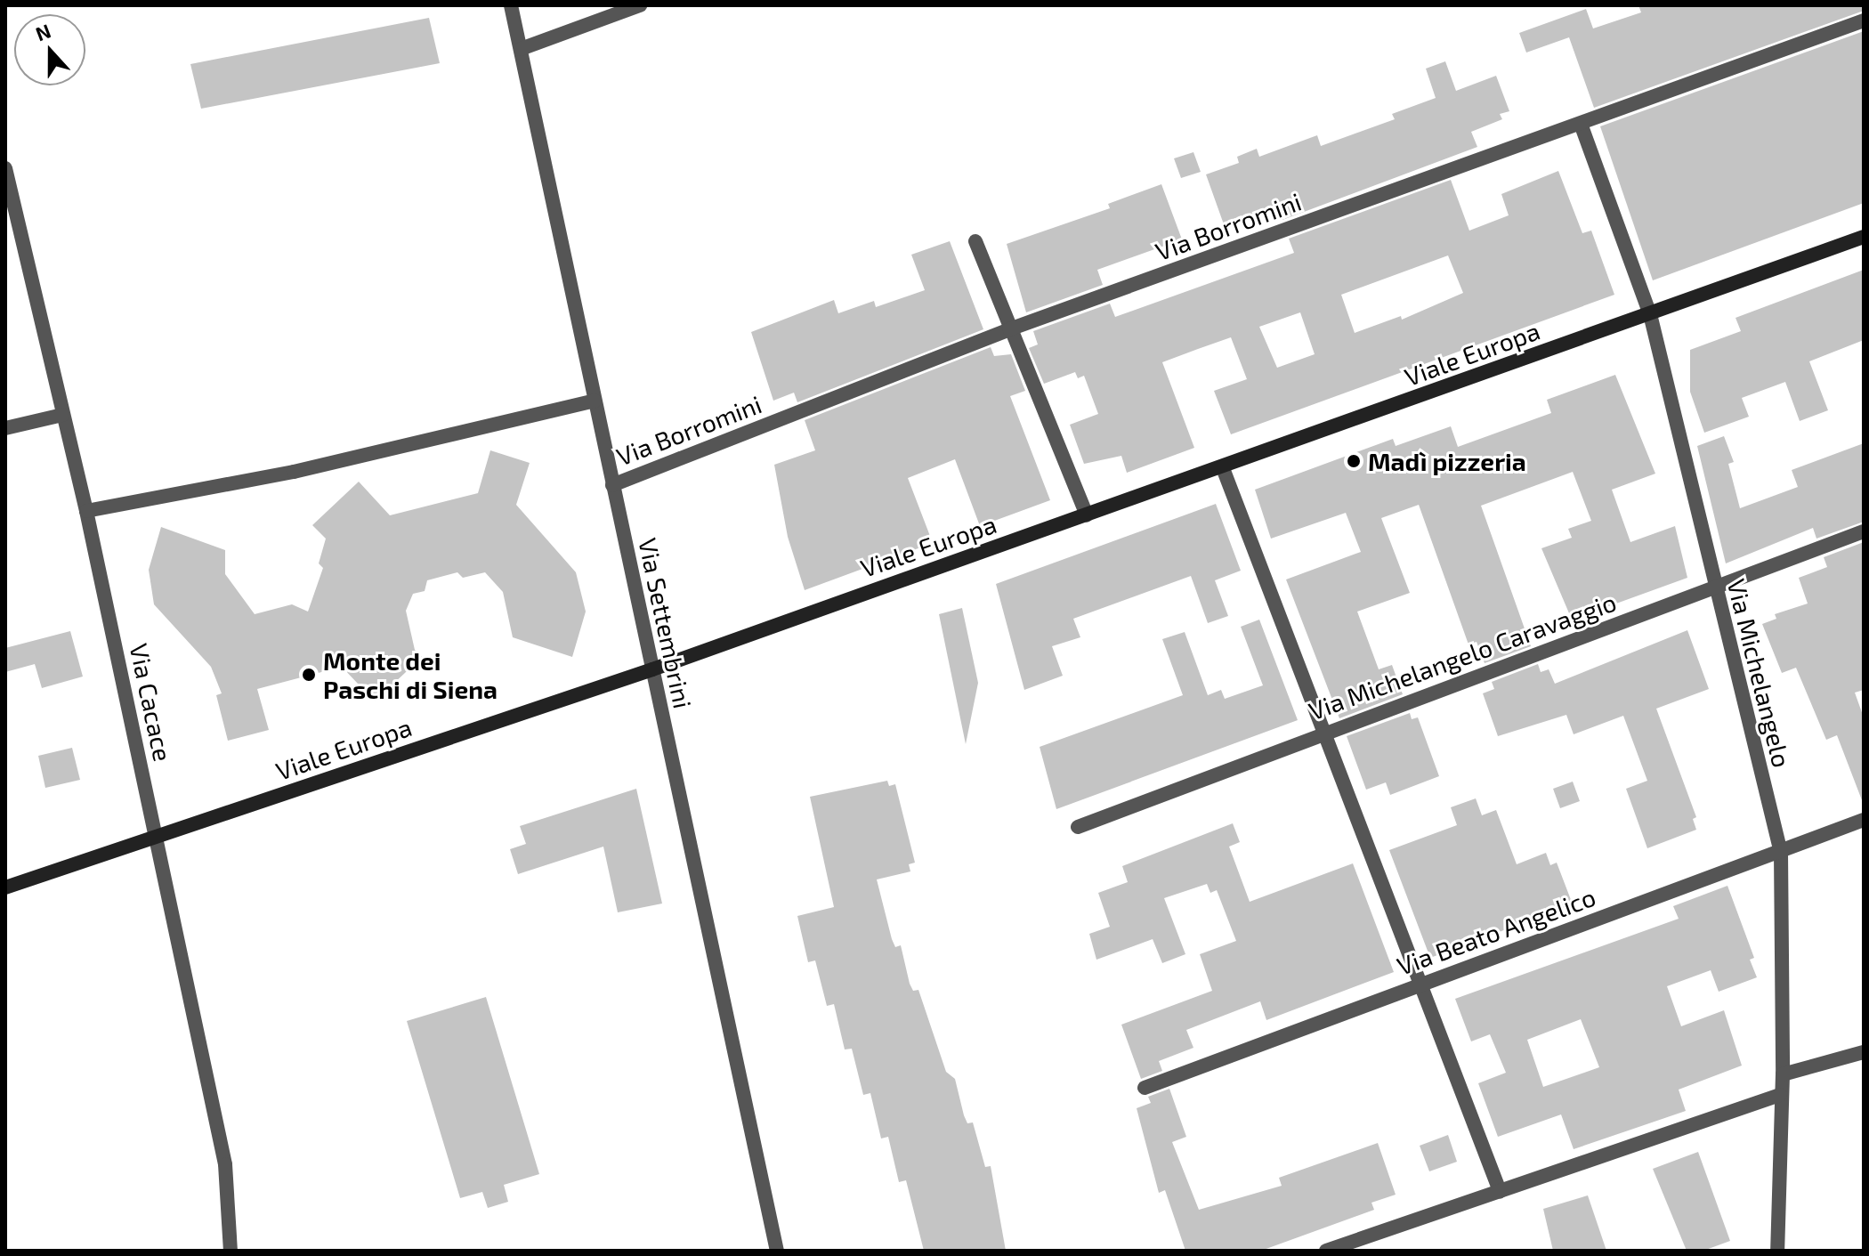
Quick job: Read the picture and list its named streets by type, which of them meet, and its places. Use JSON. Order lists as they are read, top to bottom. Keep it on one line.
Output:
{"streets":{"street":["Via Borromini","Viale Europa","Via Settembrini","Via Michelangelo Caravaggio","Via Michelangelo","Via Cacace","Via Beato Angelico"]},"crossings":[["Via Borromini","Via Settembrini"],["Via Borromini","Via Michelangelo"],["Viale Europa","Via Settembrini"],["Viale Europa","Via Michelangelo"],["Viale Europa","Via Cacace"],["Via Michelangelo Caravaggio","Via Michelangelo"],["Via Michelangelo","Via Beato Angelico"]],"places":["Madì pizzeria","Monte dei Paschi di Siena"],"north":"top"}
